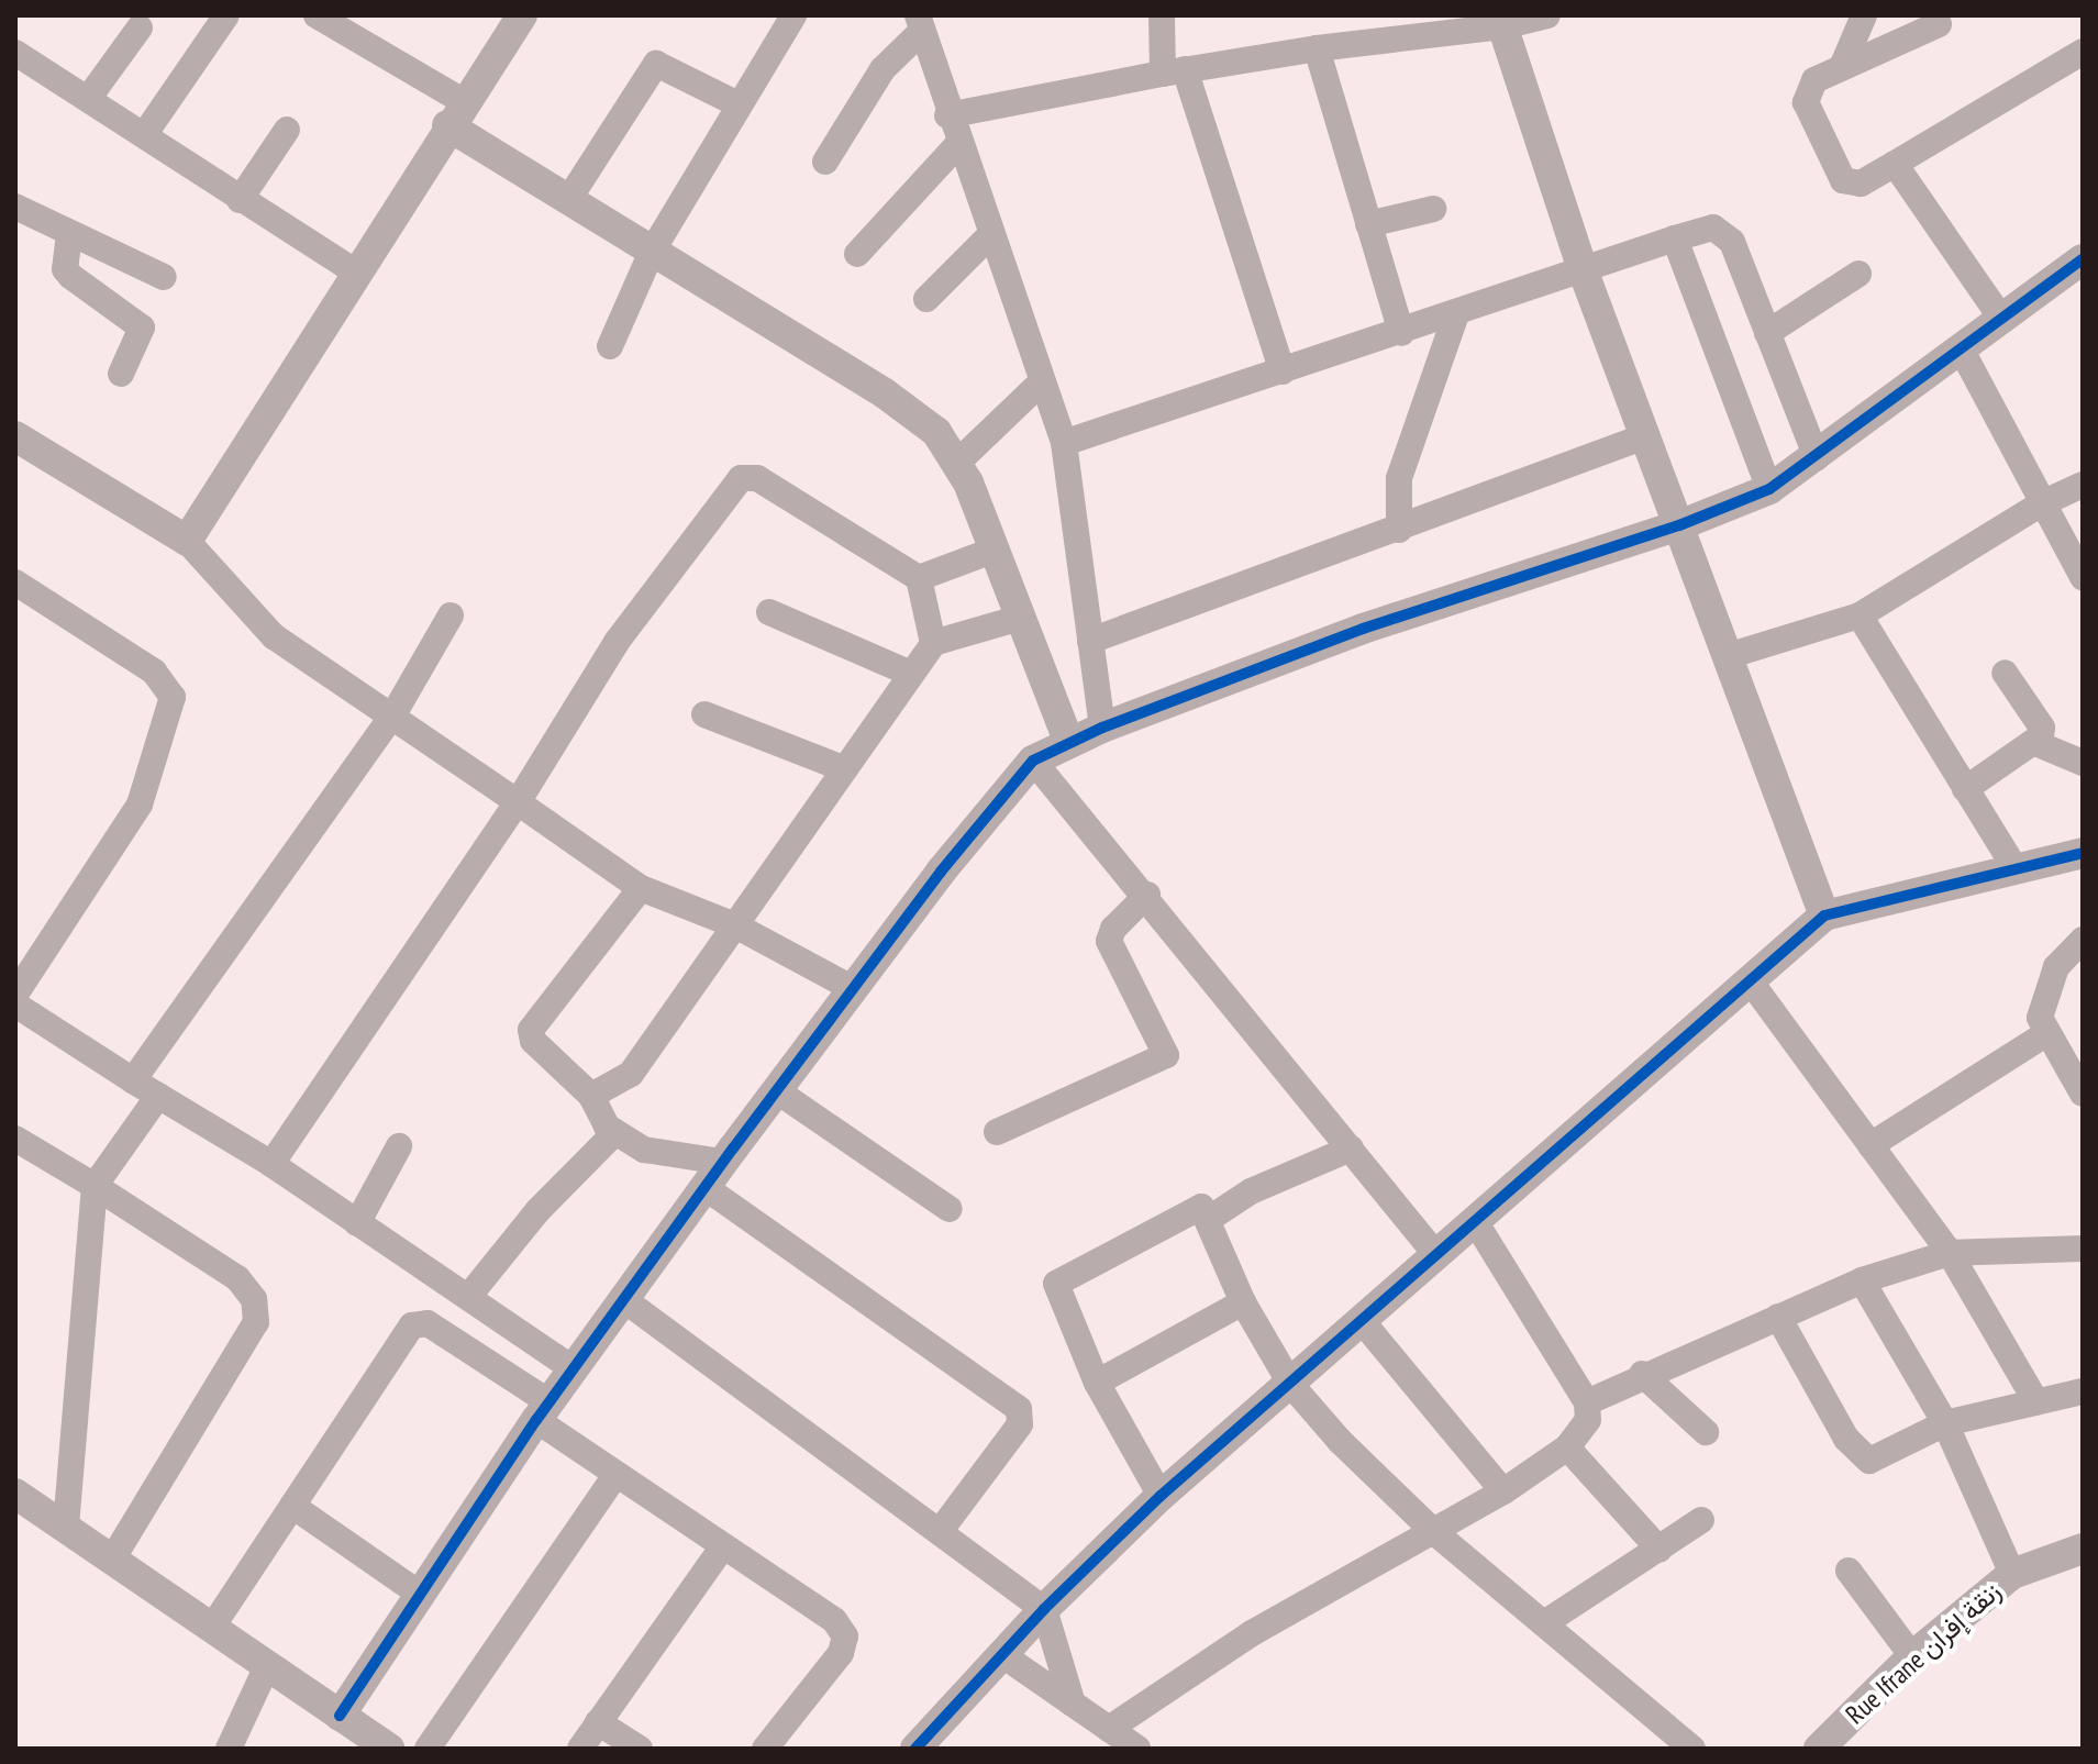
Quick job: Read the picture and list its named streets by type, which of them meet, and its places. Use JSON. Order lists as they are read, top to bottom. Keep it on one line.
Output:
{"streets":{"street":["Rue Ifrane زنقة إفران"]}}
